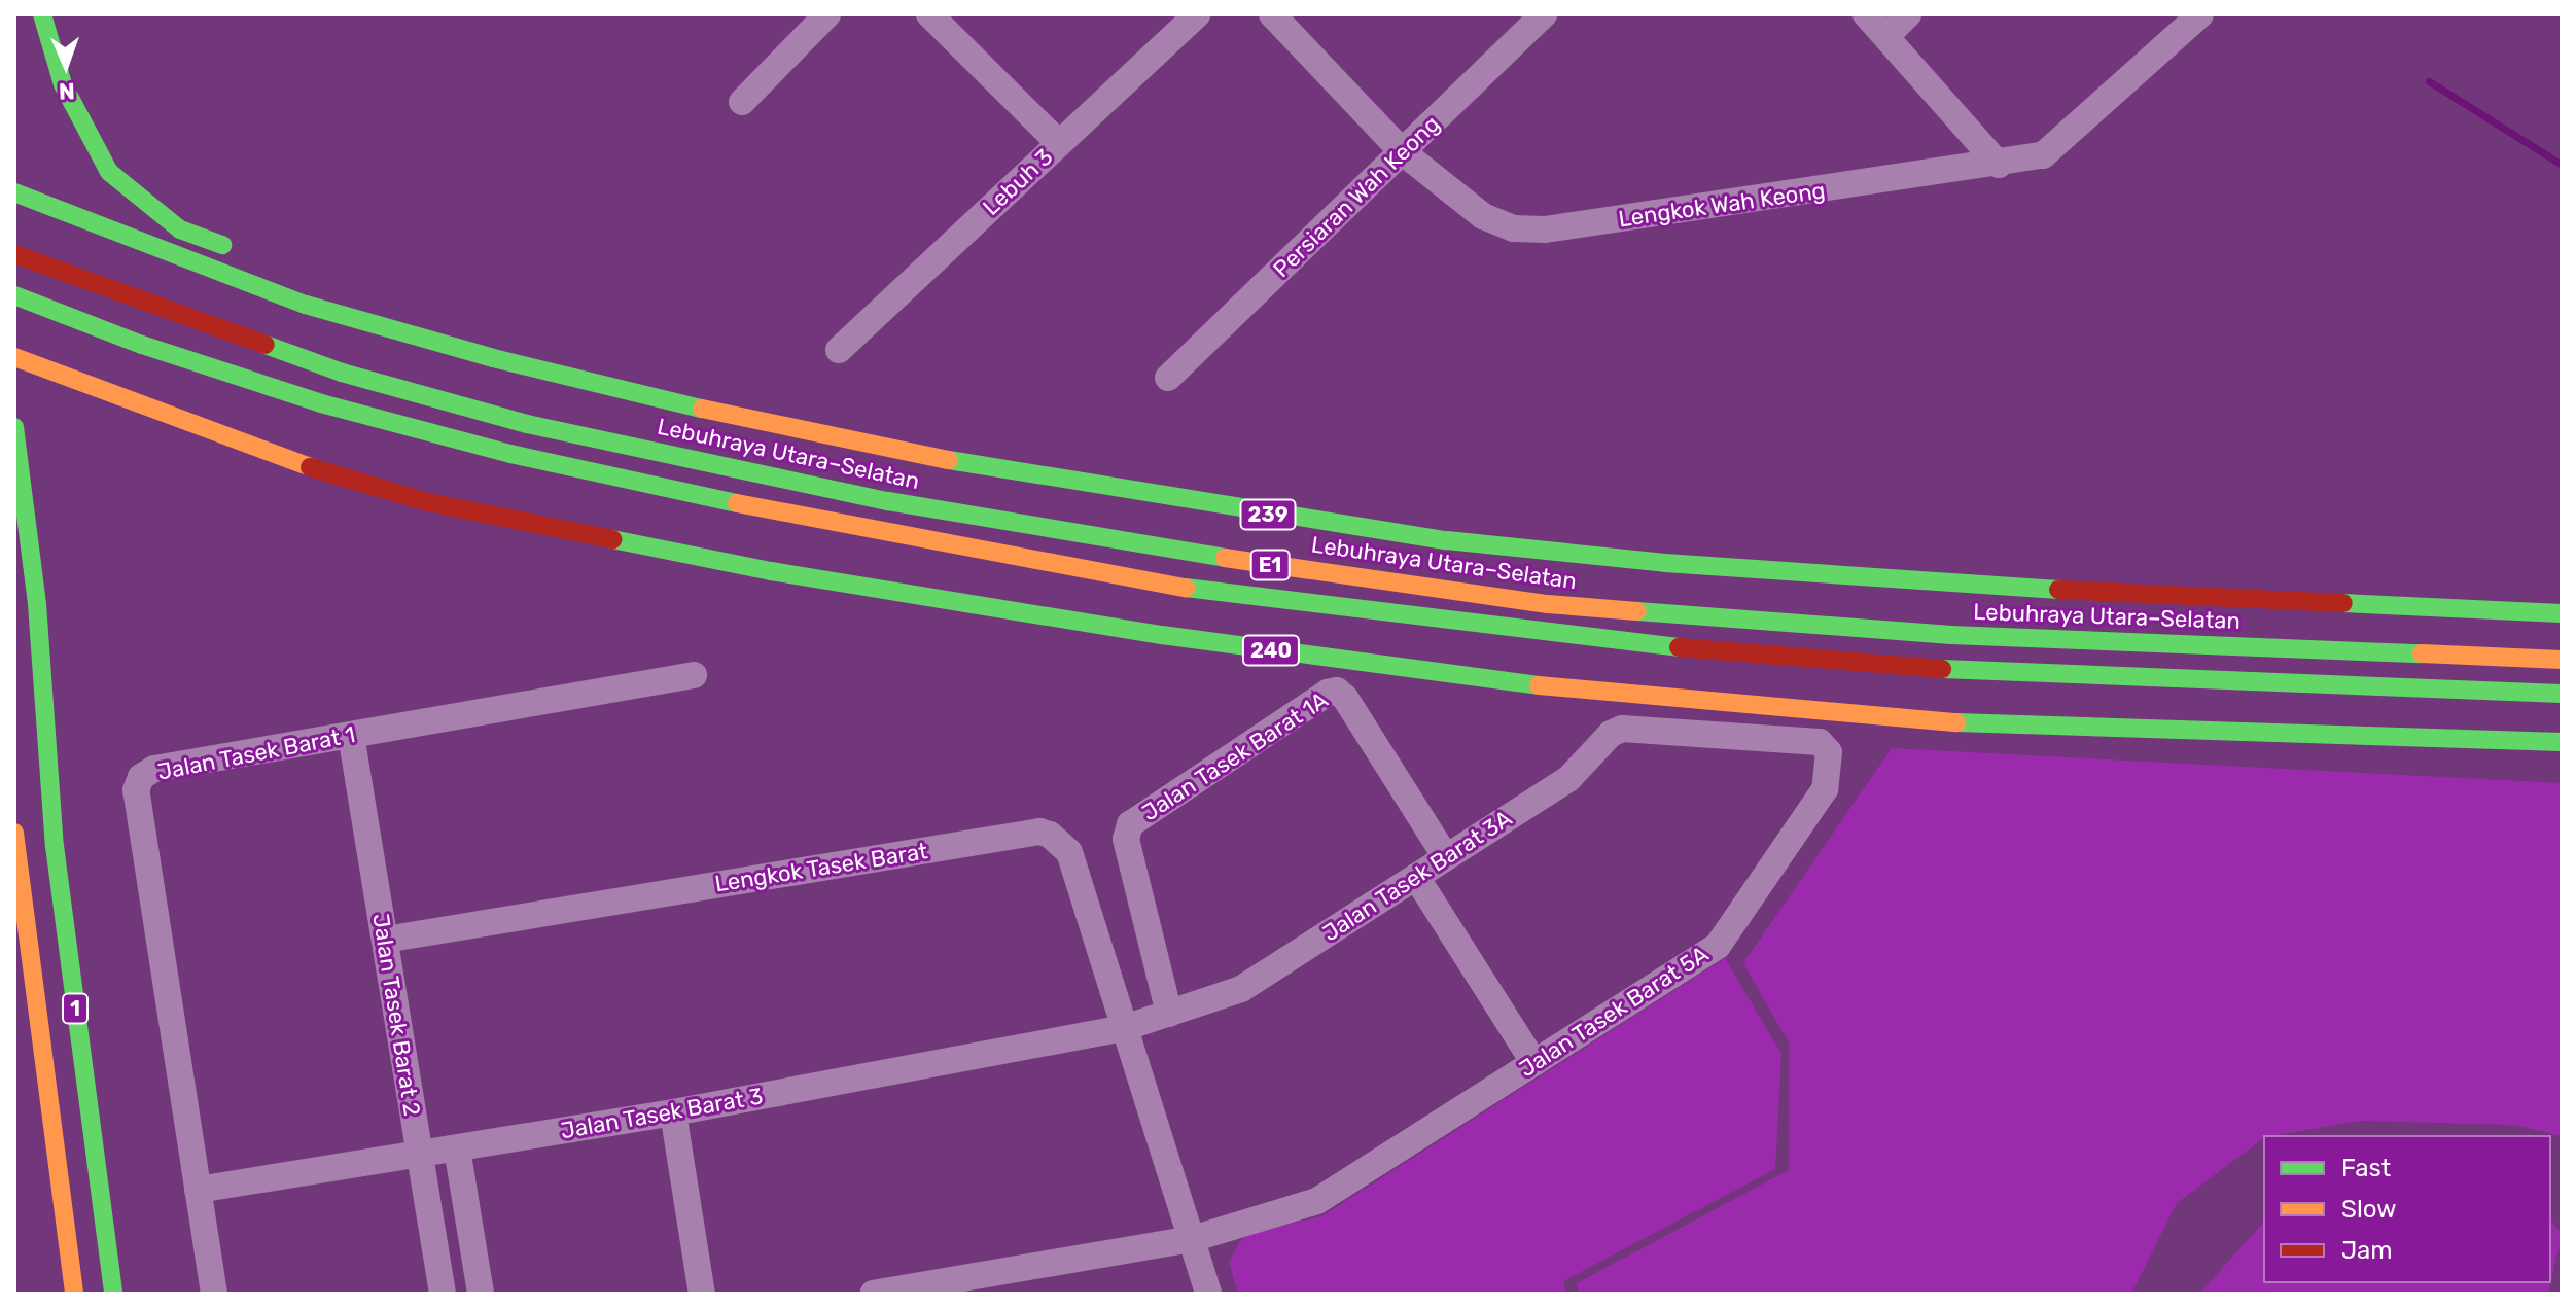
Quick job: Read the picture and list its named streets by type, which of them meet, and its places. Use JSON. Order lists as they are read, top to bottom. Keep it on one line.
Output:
{"streets":{"main road":["Lebuhraya Utara–Selatan","239","E1","240","1"],"street":["Lebuh 3","Persiaran Wah Keong","Lengkok Wah Keong","Jalan Tasek Barat 1","Jalan Tasek Barat 1A","Lengkok Tasek Barat","Jalan Tasek Barat 3A","Jalan Tasek Barat 5A","Jalan Tasek Barat 2","Jalan Tasek Barat 3"]},"crossings":[["Persiaran Wah Keong","Lengkok Wah Keong"],["Jalan Tasek Barat 1","Jalan Tasek Barat 2"],["Jalan Tasek Barat 1","Jalan Tasek Barat 3"],["Jalan Tasek Barat 1A","Jalan Tasek Barat 3A"],["Lengkok Tasek Barat","Jalan Tasek Barat 3A"],["Lengkok Tasek Barat","Jalan Tasek Barat 5A"],["Lengkok Tasek Barat","Jalan Tasek Barat 2"],["Lengkok Tasek Barat","Jalan Tasek Barat 3"],["Jalan Tasek Barat 3A","Jalan Tasek Barat 5A"],["Jalan Tasek Barat 3A","Jalan Tasek Barat 3"],["Jalan Tasek Barat 2","Jalan Tasek Barat 3"]],"legend":["Fast","Slow","Jam"],"north":"bottom"}
